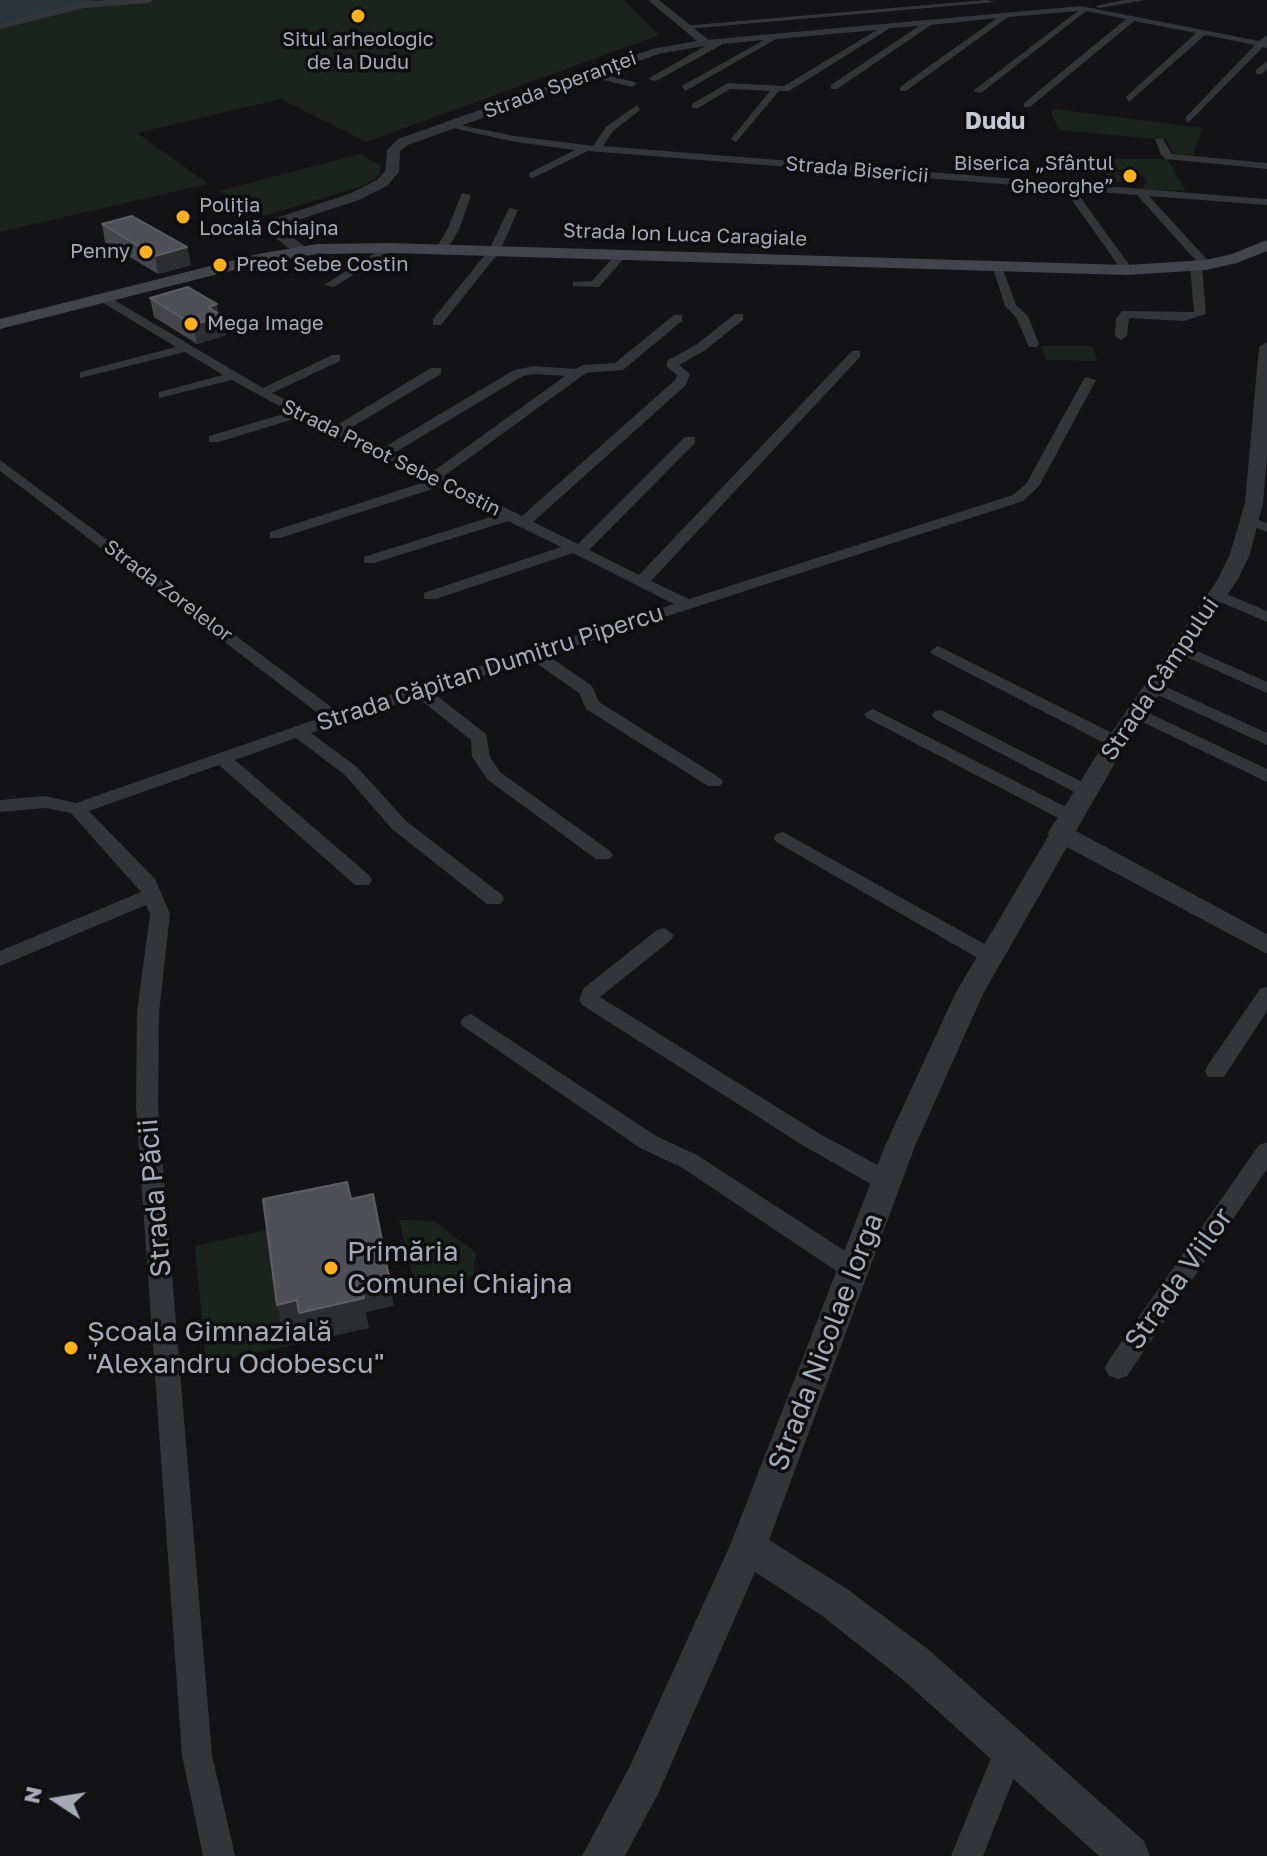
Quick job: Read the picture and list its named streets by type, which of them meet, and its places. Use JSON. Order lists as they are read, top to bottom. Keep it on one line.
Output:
{"streets":{"main road":["Strada Ion Luca Caragiale"],"street":["Strada Speranței","Strada Bisericii","Strada Preot Sebe Costin","Strada Zorelelor","Strada Căpitan Dumitru Pipercu","Strada Câmpului","Strada Păcii","Strada Viilor","Strada Nicolae Iorga"]},"crossings":[["Strada Speranței","Strada Bisericii"],["Strada Speranței","Strada Ion Luca Caragiale"],["Strada Ion Luca Caragiale","Strada Preot Sebe Costin"],["Strada Preot Sebe Costin","Strada Căpitan Dumitru Pipercu"],["Strada Zorelelor","Strada Căpitan Dumitru Pipercu"],["Strada Câmpului","Strada Nicolae Iorga"]],"districts":["Dudu"],"places":["Situl arheologic de la Dudu","Biserica „Sfântul Gheorghe”","Poliția Locală Chiajna","Penny","Preot Sebe Costin","Mega Image","Primăria Comunei Chiajna","Școala Gimnazială \"Alexandru Odobescu\""],"north":"left"}
